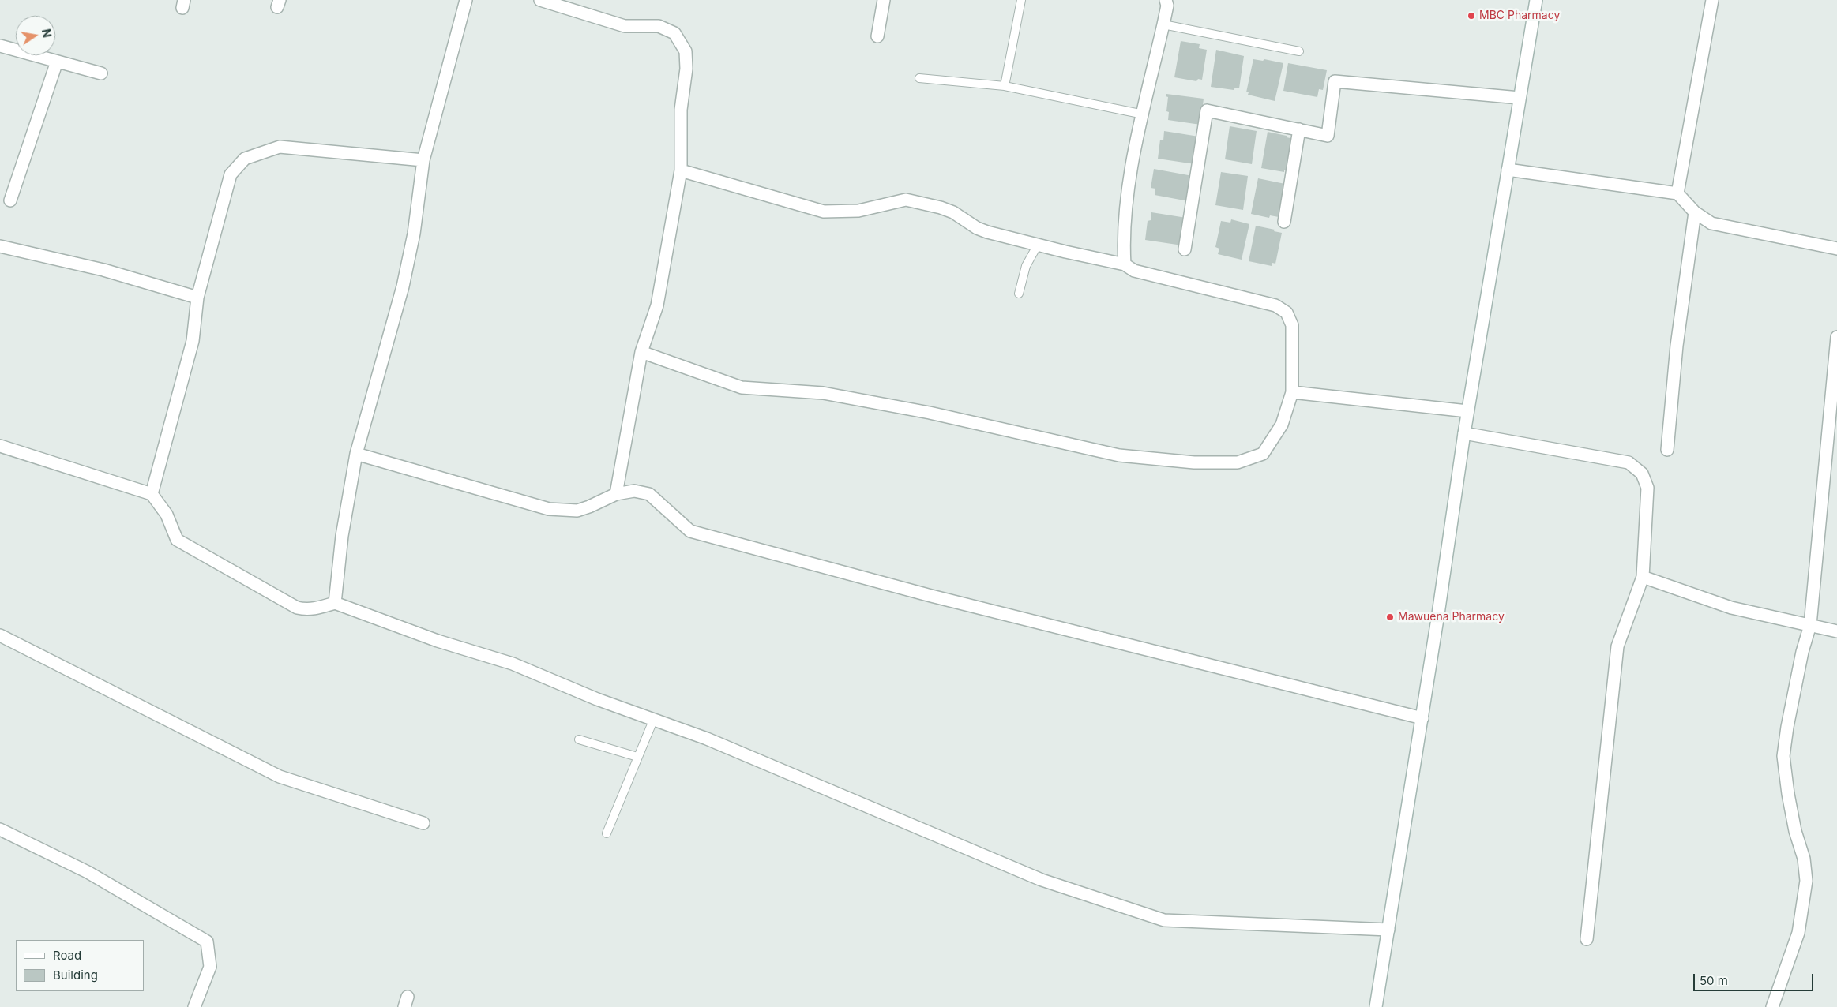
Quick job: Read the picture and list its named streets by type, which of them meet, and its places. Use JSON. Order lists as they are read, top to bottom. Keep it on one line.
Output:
{"places":["MBC Pharmacy","Mawuena Pharmacy"],"legend":["Road","Building"],"scale_bar":"50 m","north":"right"}
